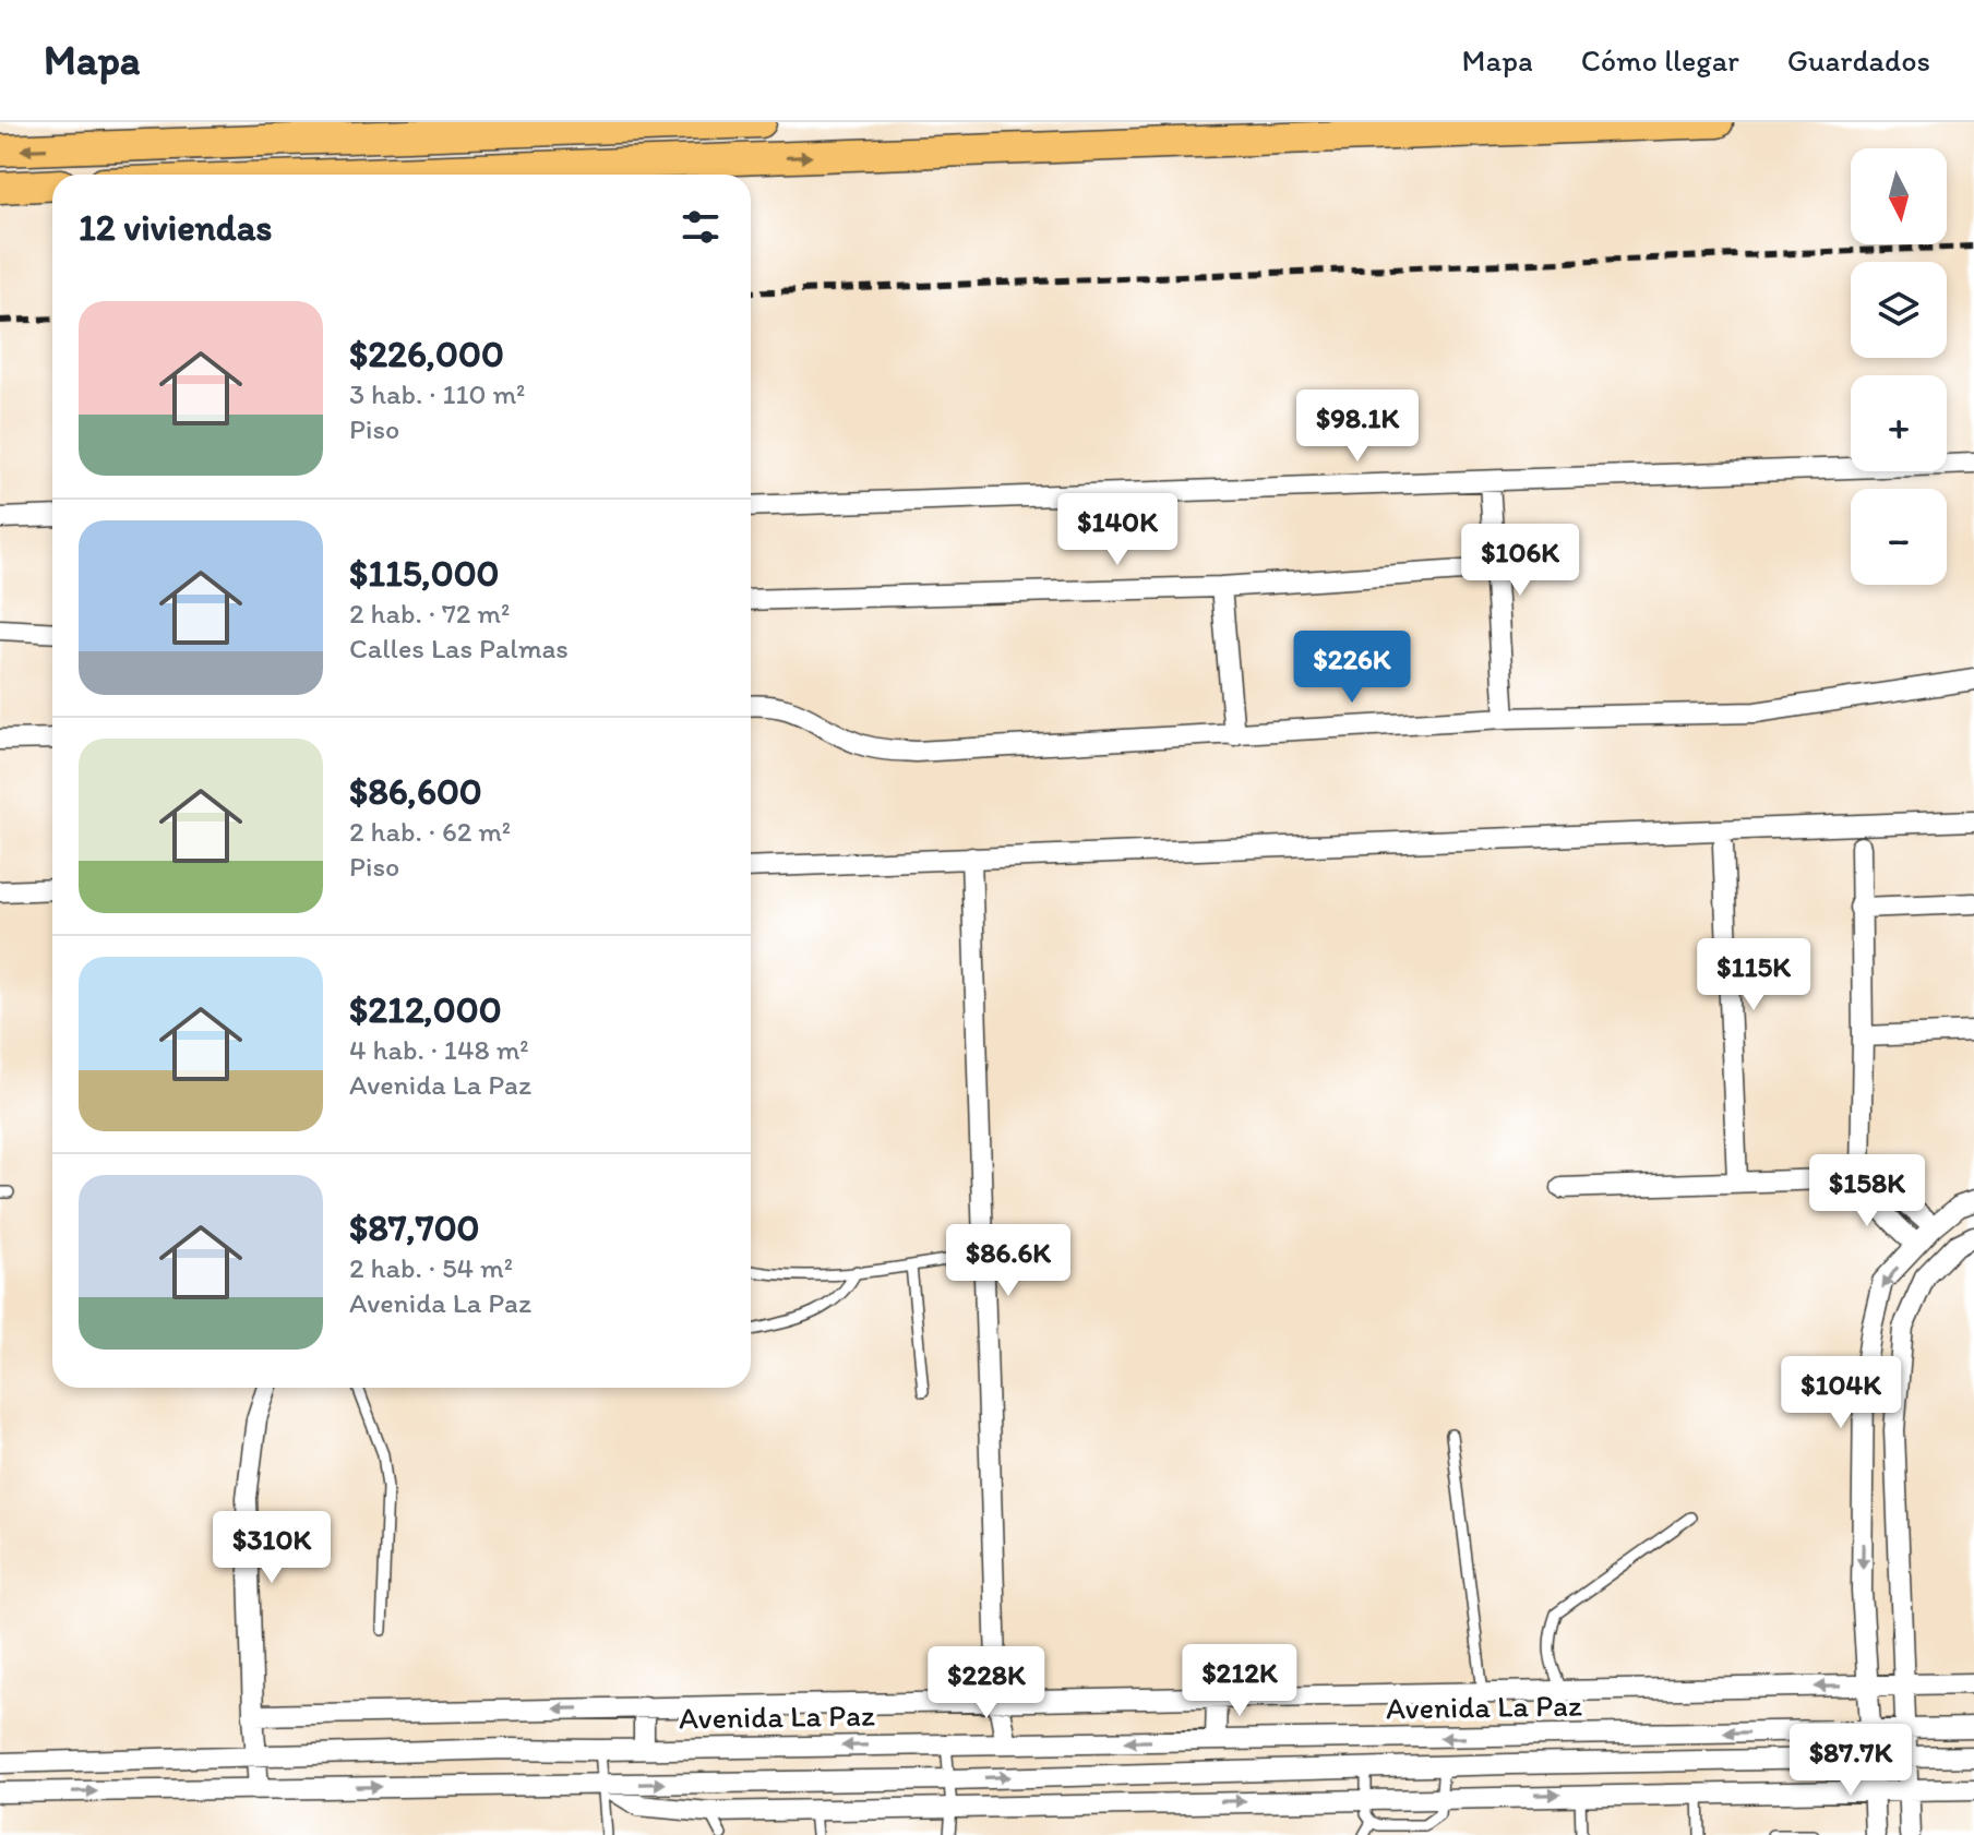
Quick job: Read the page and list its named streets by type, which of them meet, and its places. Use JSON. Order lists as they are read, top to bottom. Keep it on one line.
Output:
{"streets":{"street":["Avenida La Paz"]},"north":"bottom","page":{"header":"Mapa","nav":["Mapa","Cómo llegar","Guardados"],"map_buttons":["+","−"],"heading":"12 viviendas","list":[{"name":"$226,000","note":"3 hab. · 110 m² · Piso"},{"name":"$115,000","note":"2 hab. · 72 m² · Calles Las Palmas"},{"name":"$86,600","note":"2 hab. · 62 m² · Piso"},{"name":"$212,000","note":"4 hab. · 148 m² · Avenida La Paz"},{"name":"$87,700","note":"2 hab. · 54 m² · Avenida La Paz"}],"price":["$98.1K","$140K","$106K","$226K","$115K","$158K","$86.6K","$104K","$310K","$212K","$228K","$87.7K"]}}
